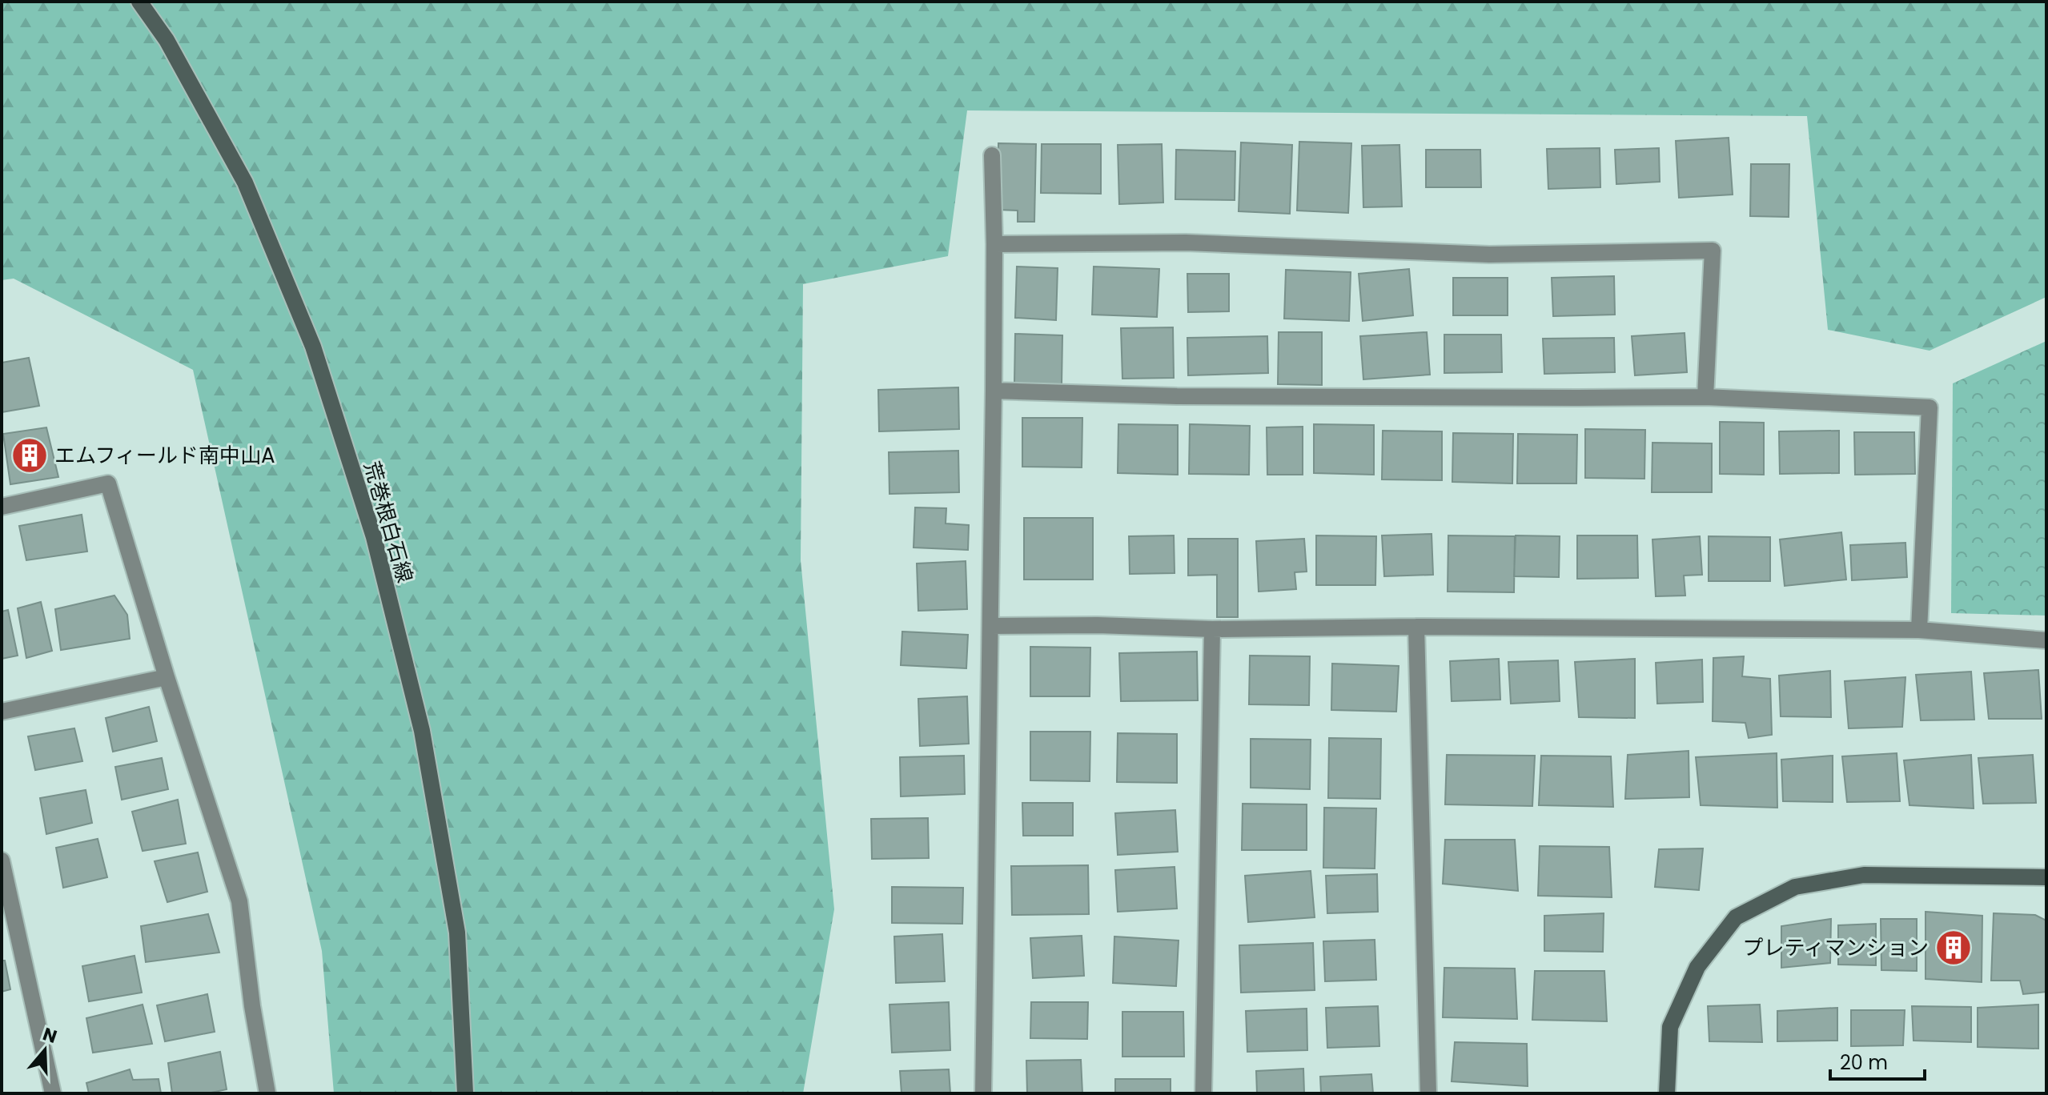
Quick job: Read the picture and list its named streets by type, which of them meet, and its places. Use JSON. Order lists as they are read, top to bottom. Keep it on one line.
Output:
{"streets":{"street":["荒巻根白石線"]},"places":{"building":["エムフィールド南中山A","プレティマンション"]},"scale_bar":"20 m","north":"top"}
